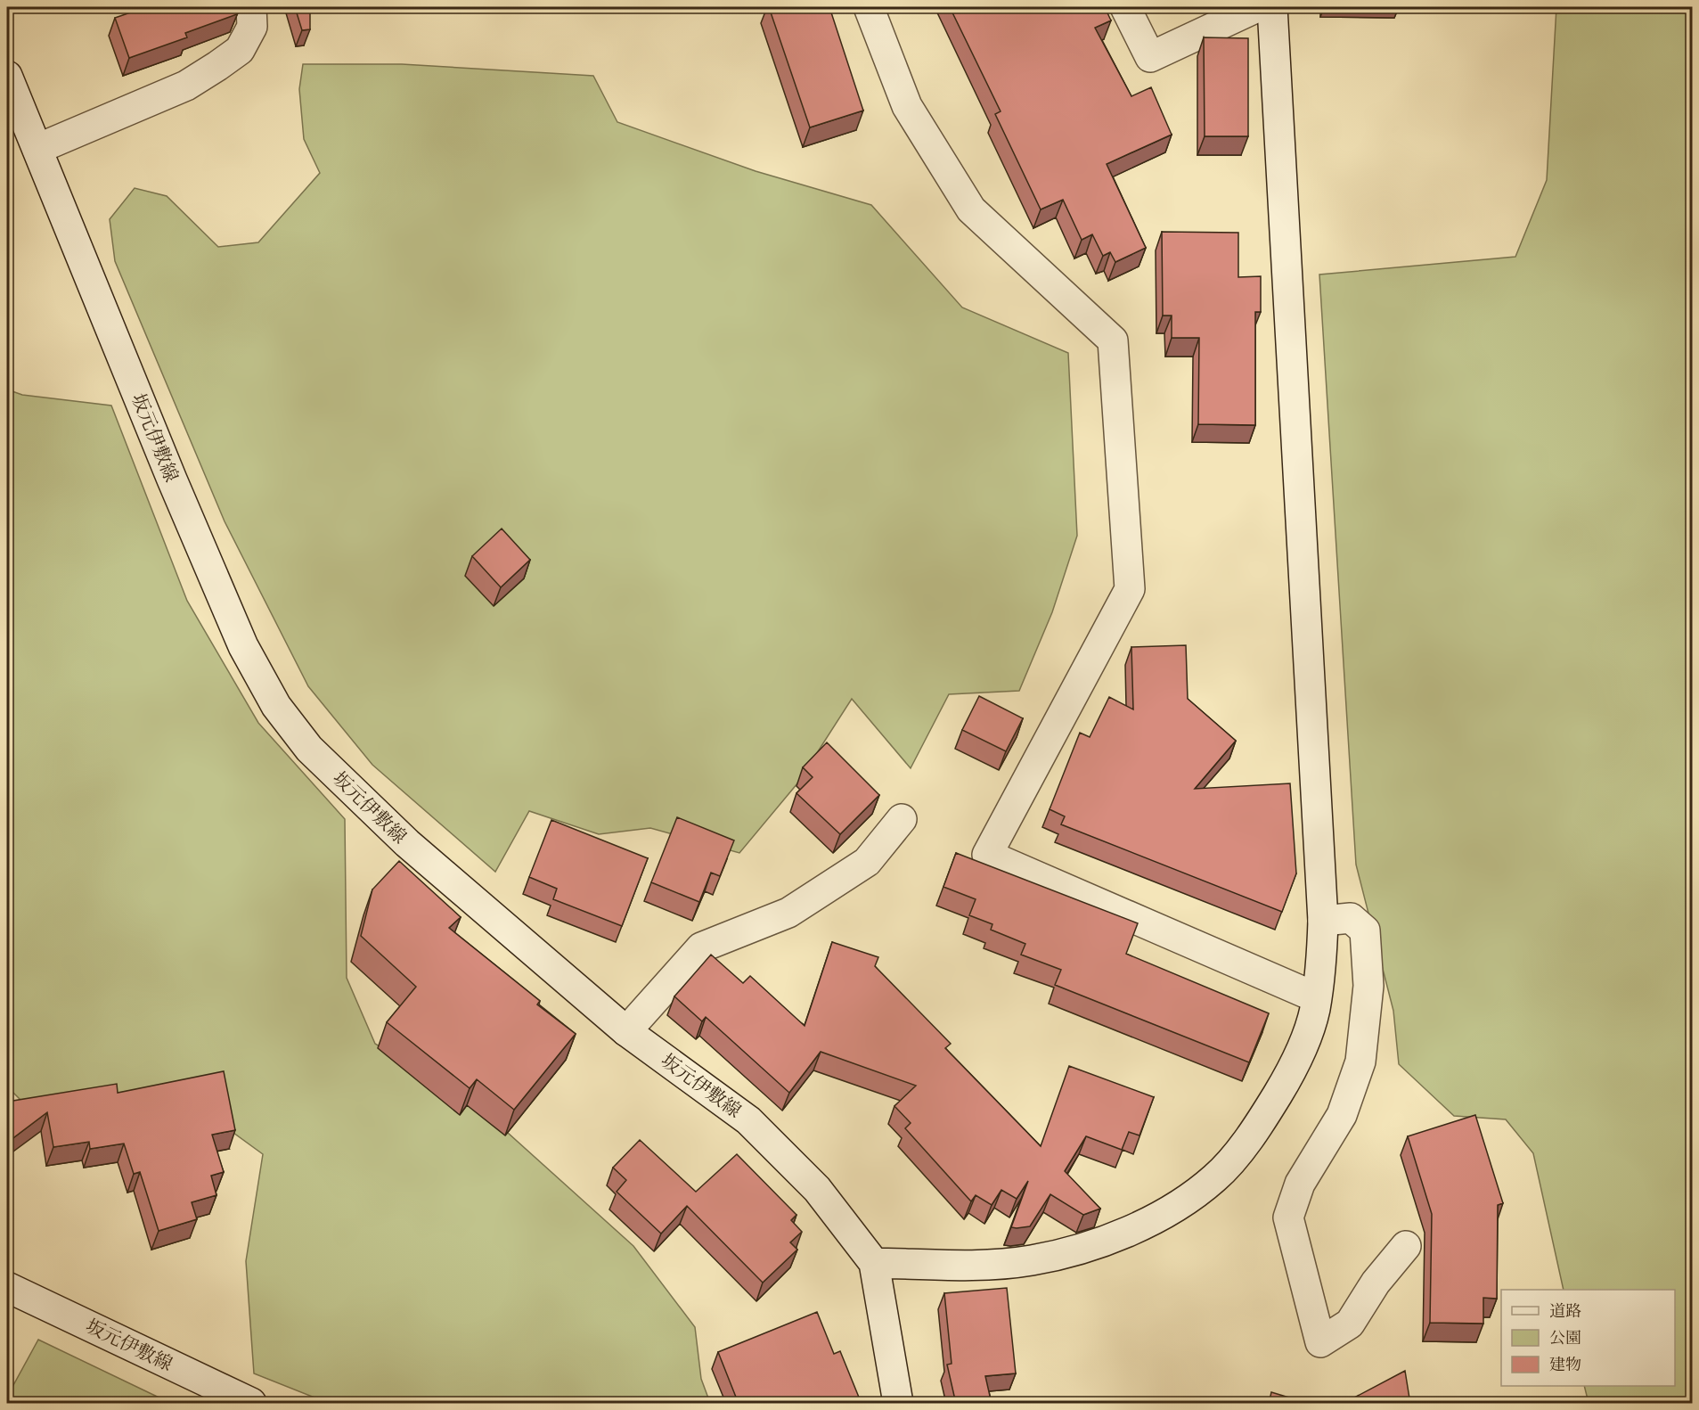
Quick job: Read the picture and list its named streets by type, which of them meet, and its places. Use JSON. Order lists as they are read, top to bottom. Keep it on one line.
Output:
{"streets":{"street":["坂元伊敷線"]},"legend":["道路","公園","建物"]}
